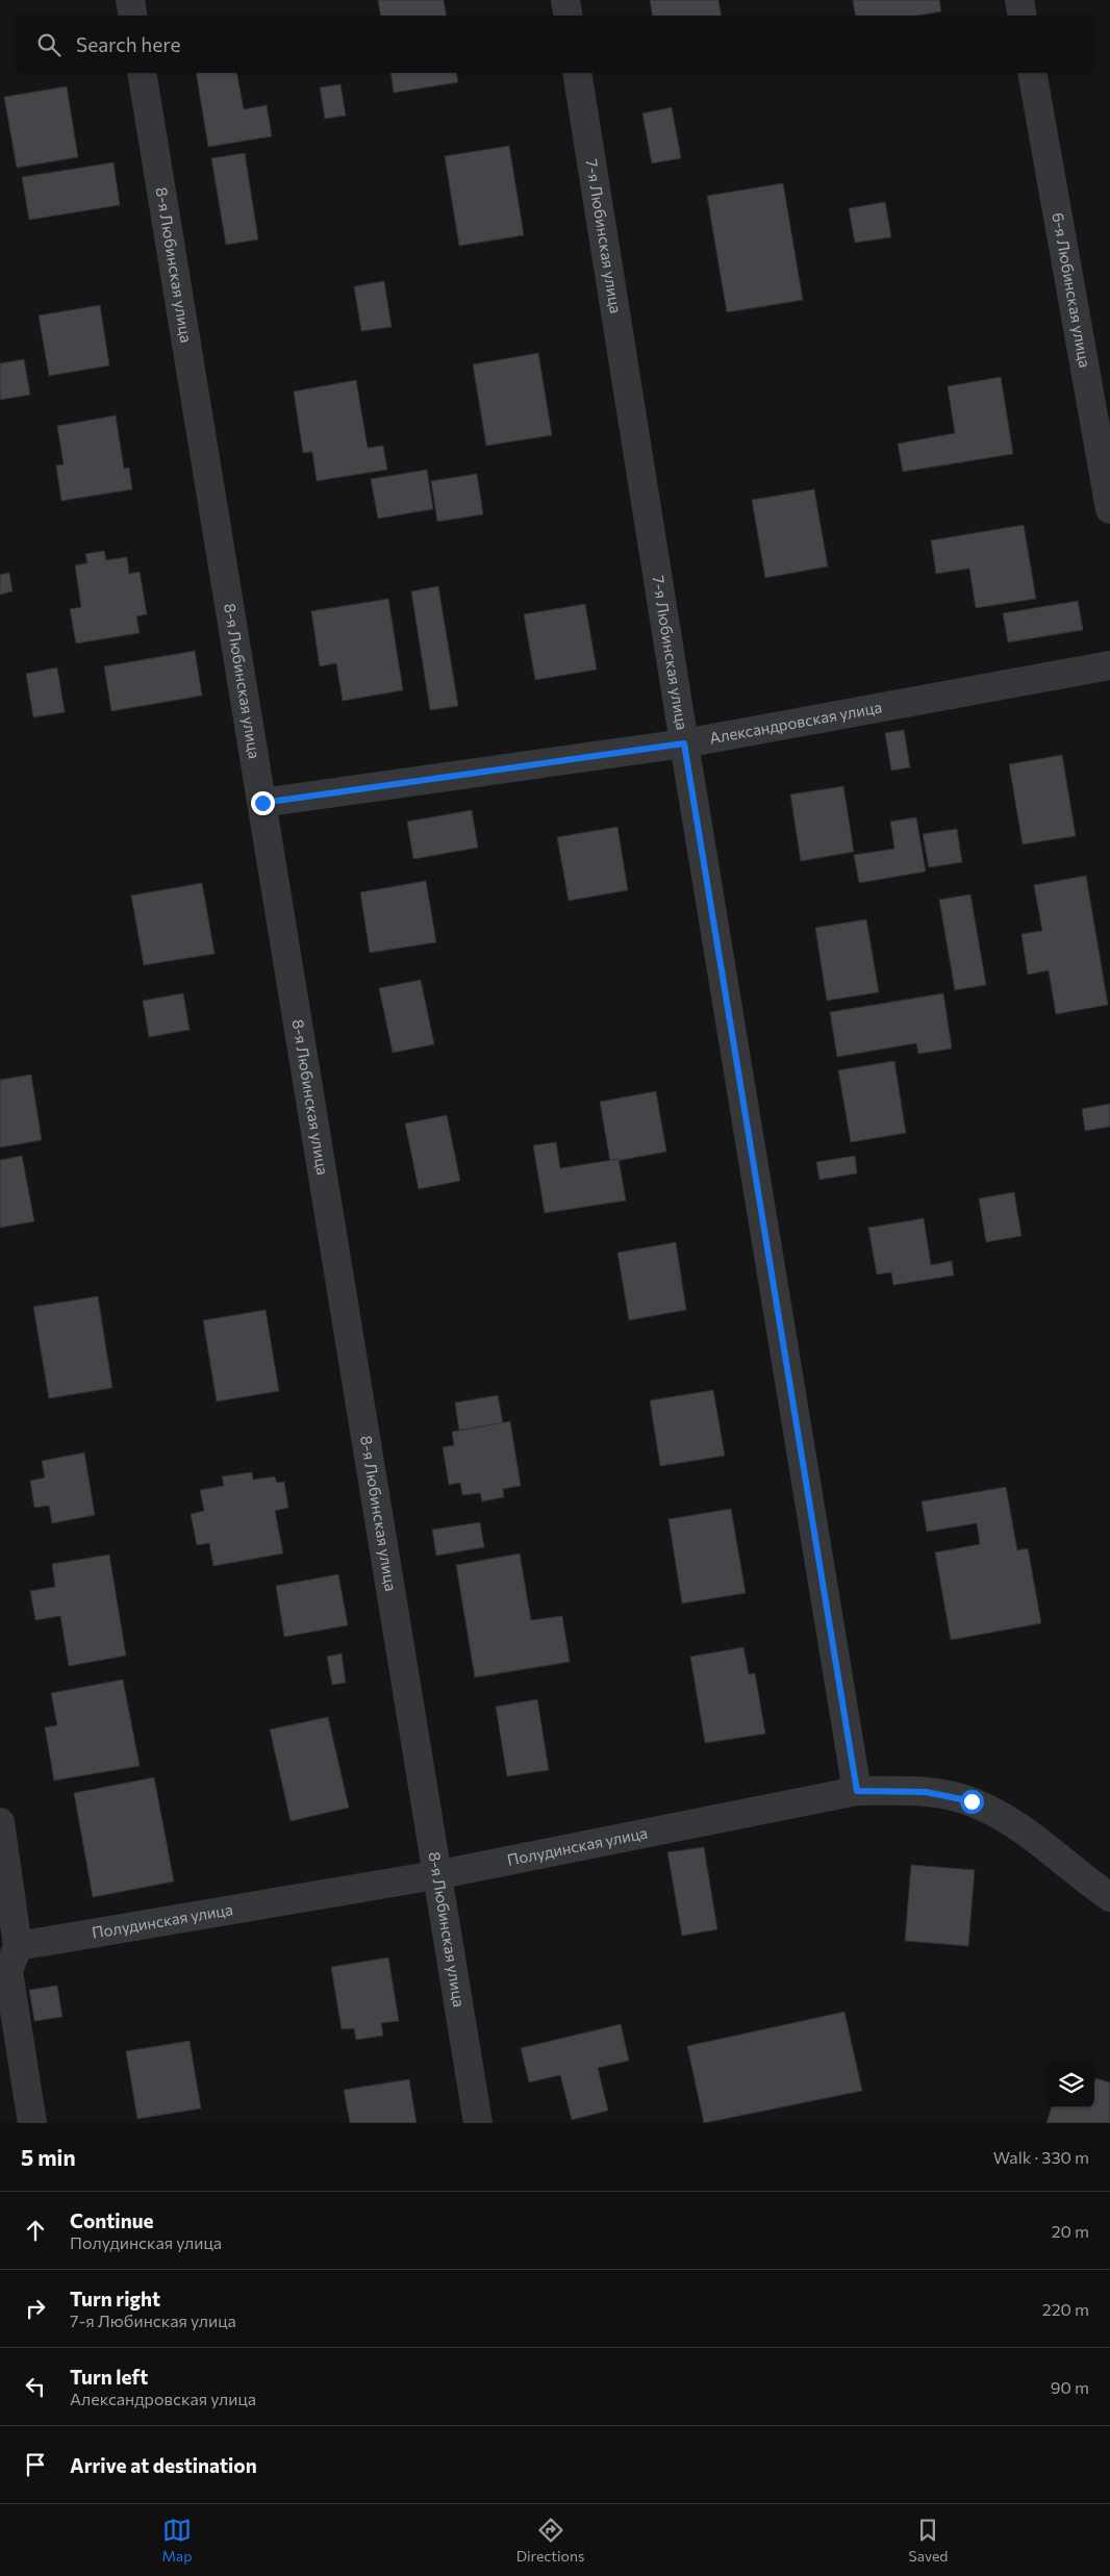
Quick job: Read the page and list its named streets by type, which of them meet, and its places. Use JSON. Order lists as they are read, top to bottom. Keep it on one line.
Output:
{"streets":{"street":["7-я Любинская улица","8-я Любинская улица","6-я Любинская улица","Александровская улица","Полудинская улица"]},"crossings":[["7-я Любинская улица","Александровская улица"],["7-я Любинская улица","Полудинская улица"],["8-я Любинская улица","Александровская улица"],["8-я Любинская улица","Полудинская улица"]],"page":{"search":"Search here","heading":["5 min","Walk · 330 m"],"list":[["Continue","Полудинская улица","20 m"],["Turn right","7-я Любинская улица","220 m"],["Turn left","Александровская улица","90 m"],"Arrive at destination"],"nav":["Map","Directions","Saved"]}}
